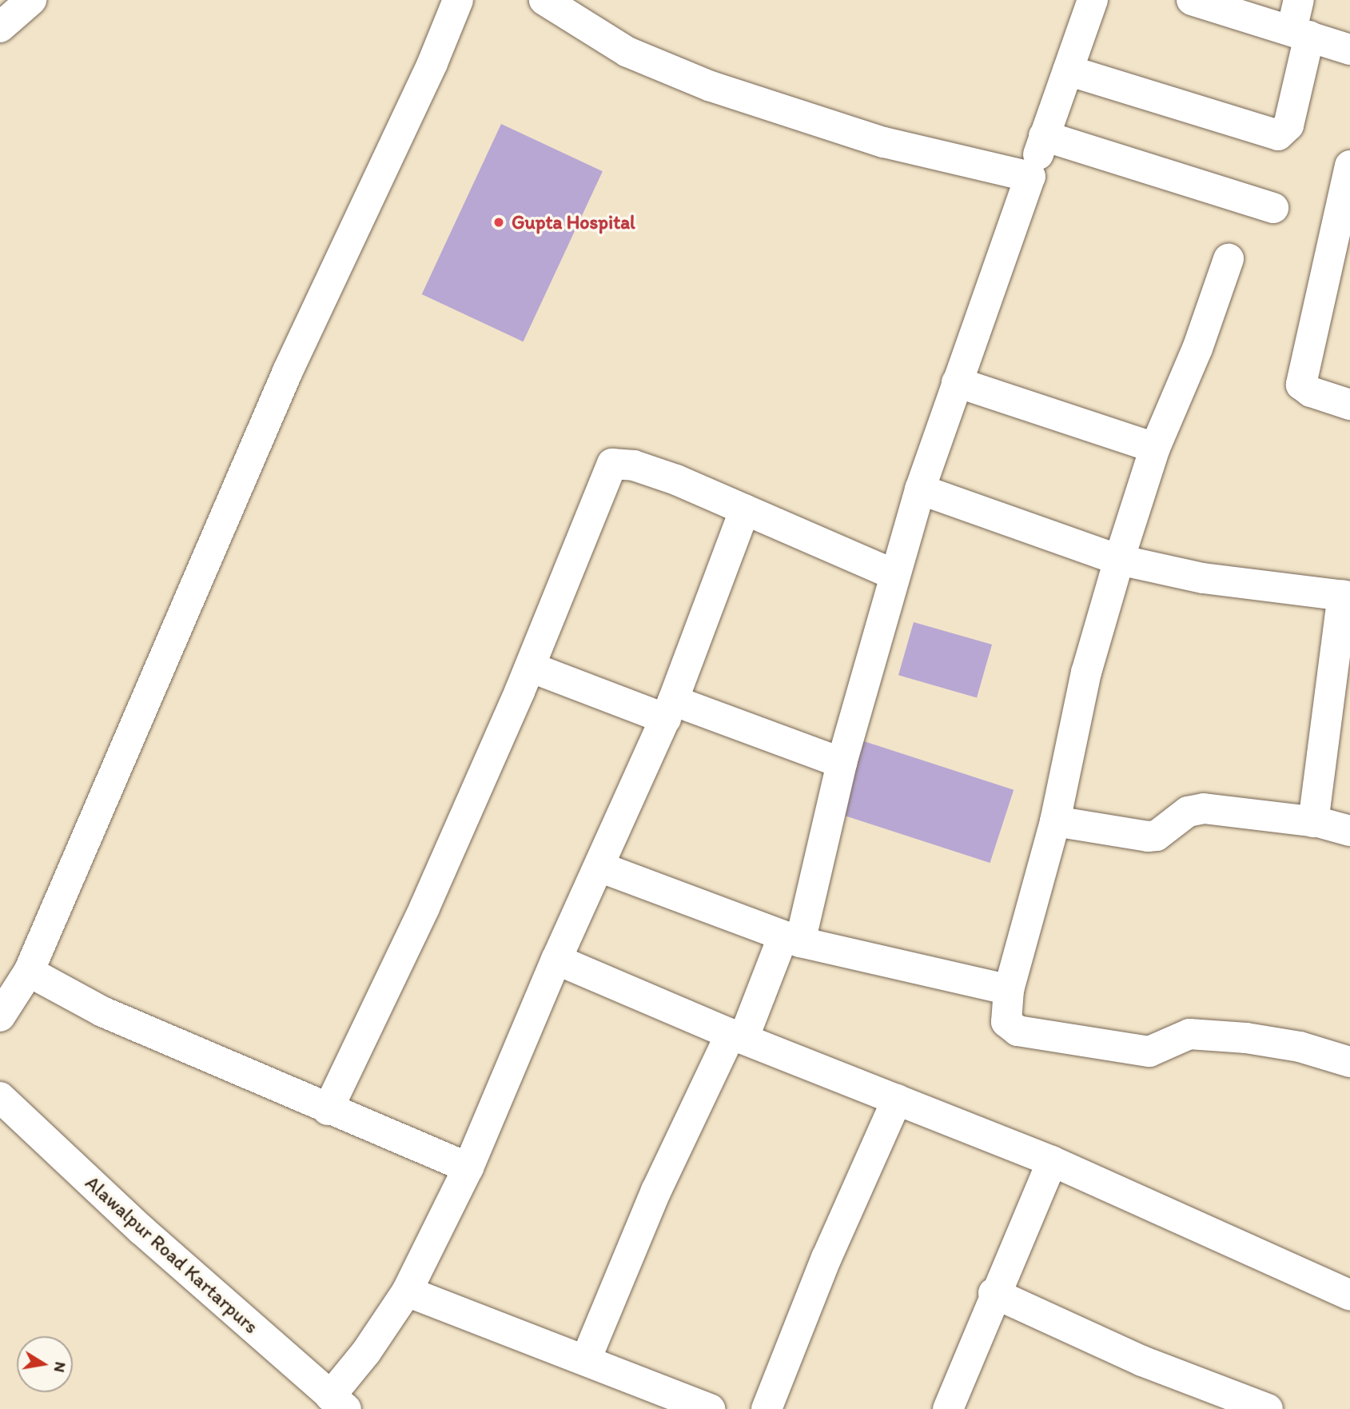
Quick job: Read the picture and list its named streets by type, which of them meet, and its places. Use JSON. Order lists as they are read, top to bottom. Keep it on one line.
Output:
{"streets":{"street":["Alawalpur Road Kartarpurs"]},"places":["Gupta Hospital"],"north":"right"}
